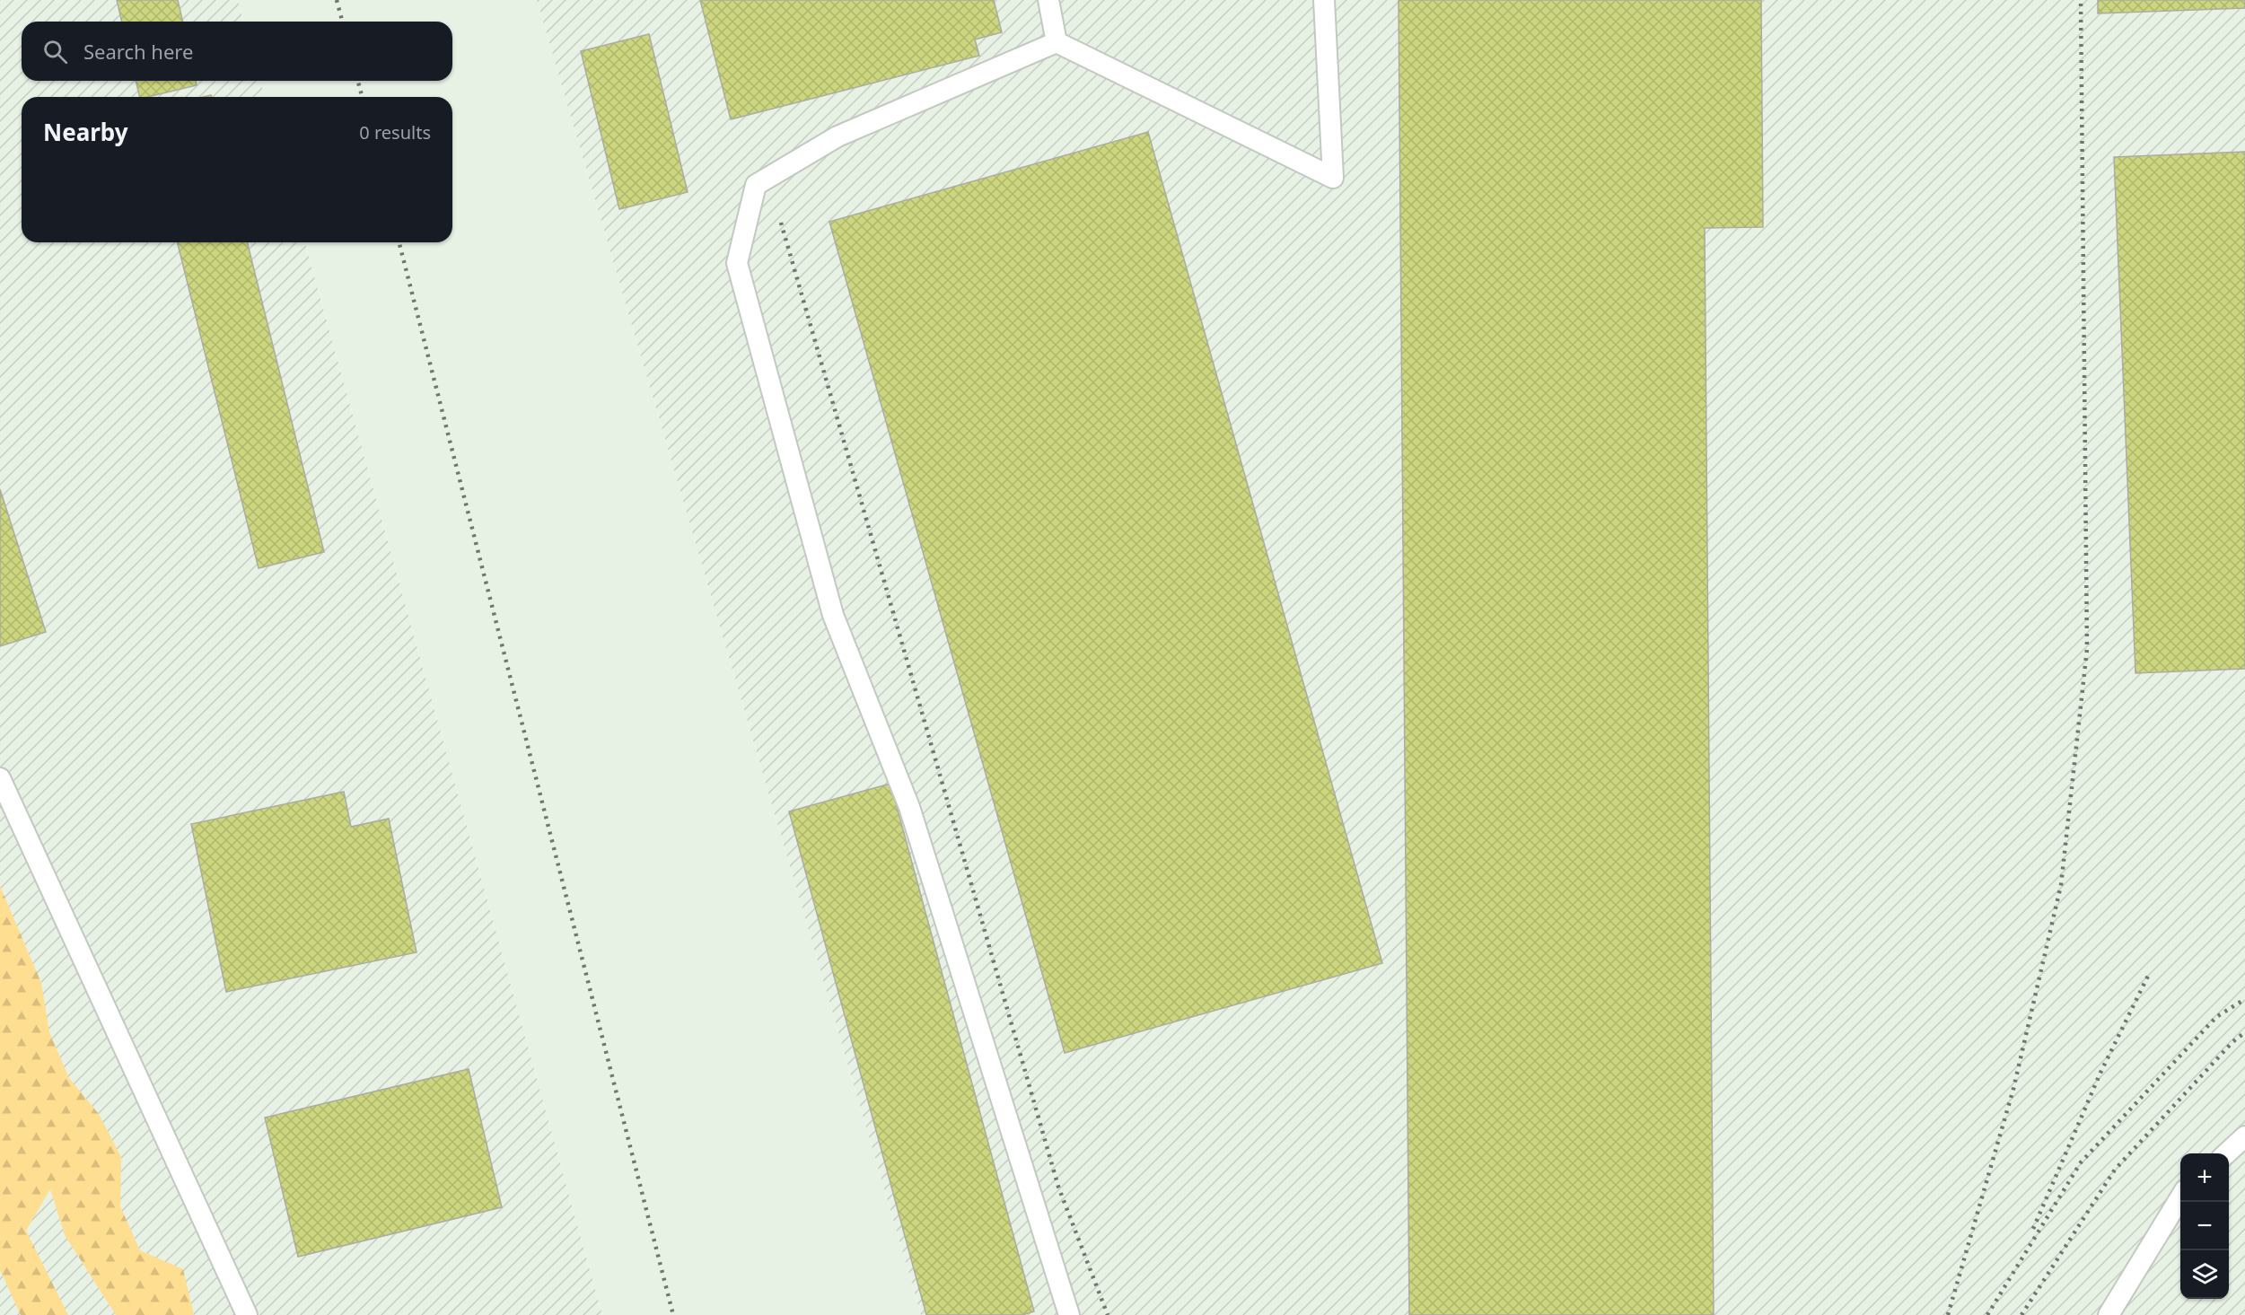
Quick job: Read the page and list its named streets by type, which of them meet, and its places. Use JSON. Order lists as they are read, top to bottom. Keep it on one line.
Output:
{"page":{"search":"Search here","heading":["Nearby","0 results"],"map_buttons":["+","−"]}}
